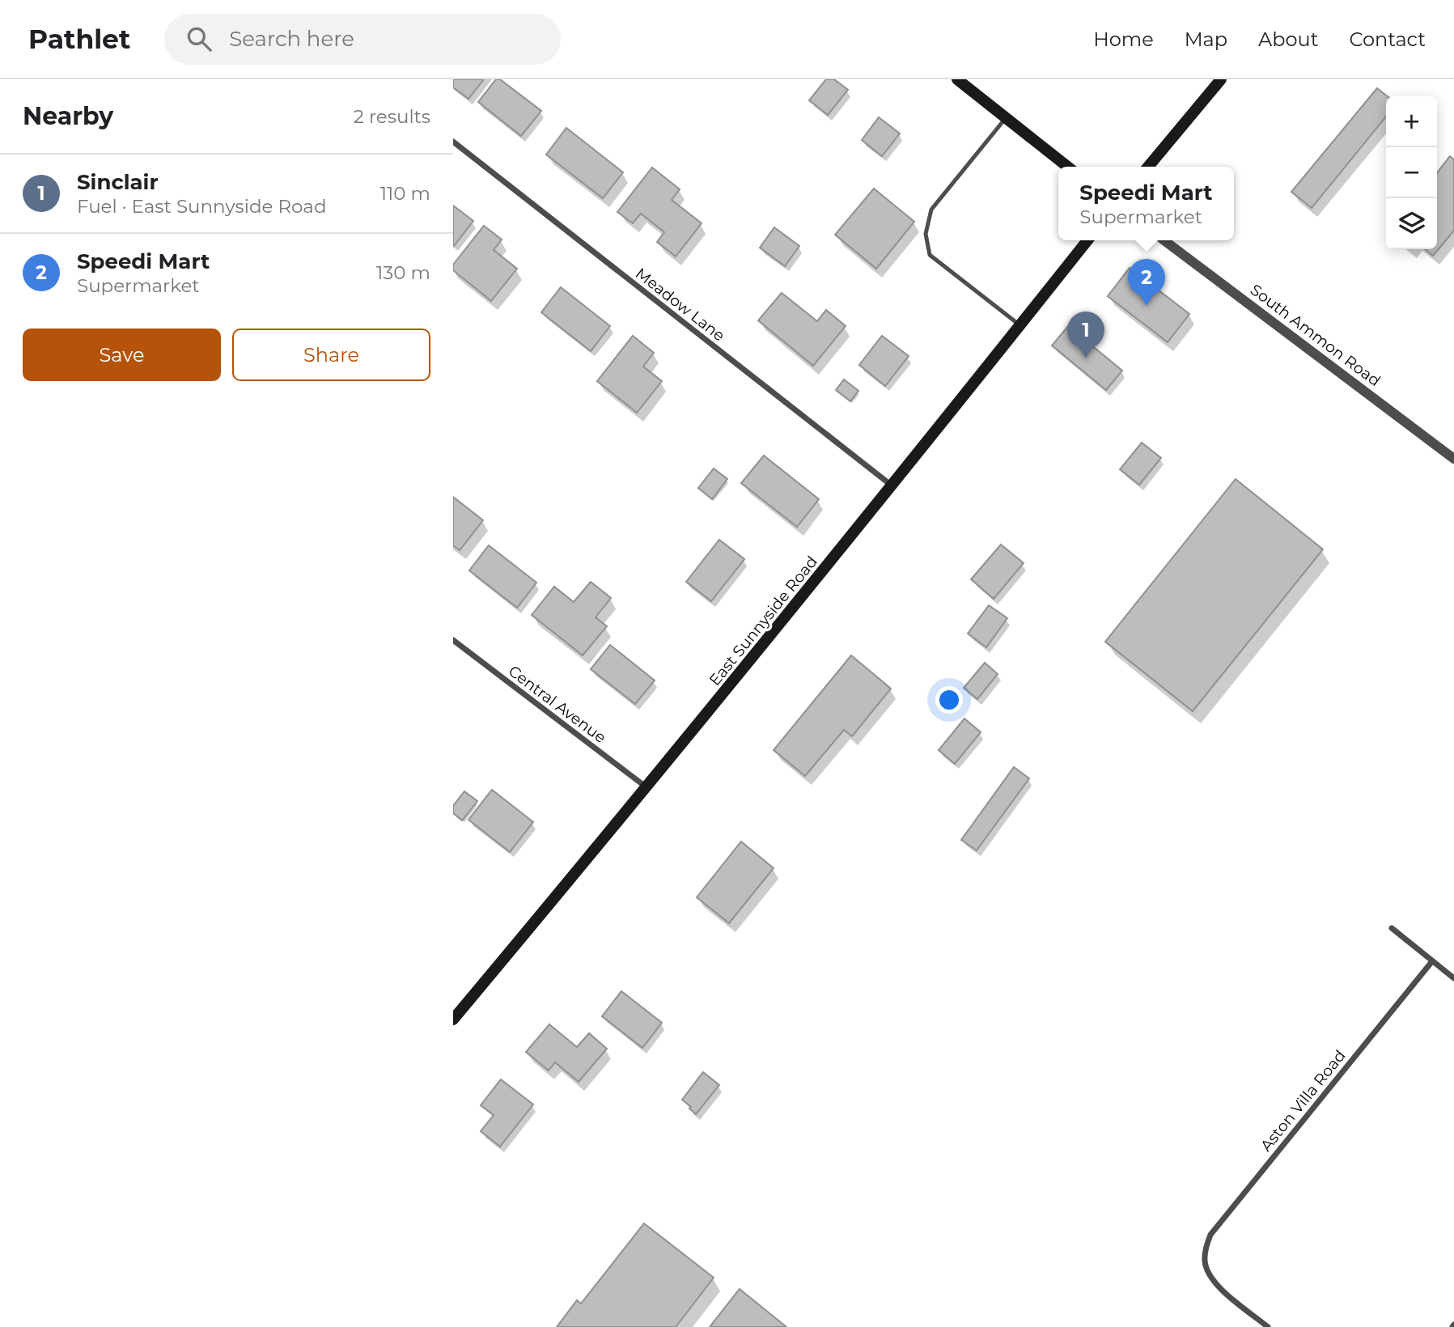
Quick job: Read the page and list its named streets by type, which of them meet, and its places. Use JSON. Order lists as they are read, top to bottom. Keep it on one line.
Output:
{"streets":{"main road":["East Sunnyside Road"],"street":["Meadow Lane","South Ammon Road","Central Avenue","Aston Villa Road"]},"crossings":[["Meadow Lane","East Sunnyside Road"],["East Sunnyside Road","Central Avenue"]],"page":{"header":"Pathlet","search":"Search here","nav":["Home","Map","About","Contact"],"heading":["Nearby","2 results"],"map_buttons":["+","−"],"list":[{"mark":"1","name":"Sinclair","note":"Fuel · East Sunnyside Road","value":"110 m"},{"mark":"2","name":"Speedi Mart","note":"Supermarket","value":"130 m"}],"popup":["Speedi Mart","Supermarket"],"pins":["2","1"],"buttons":["Save","Share"]}}
